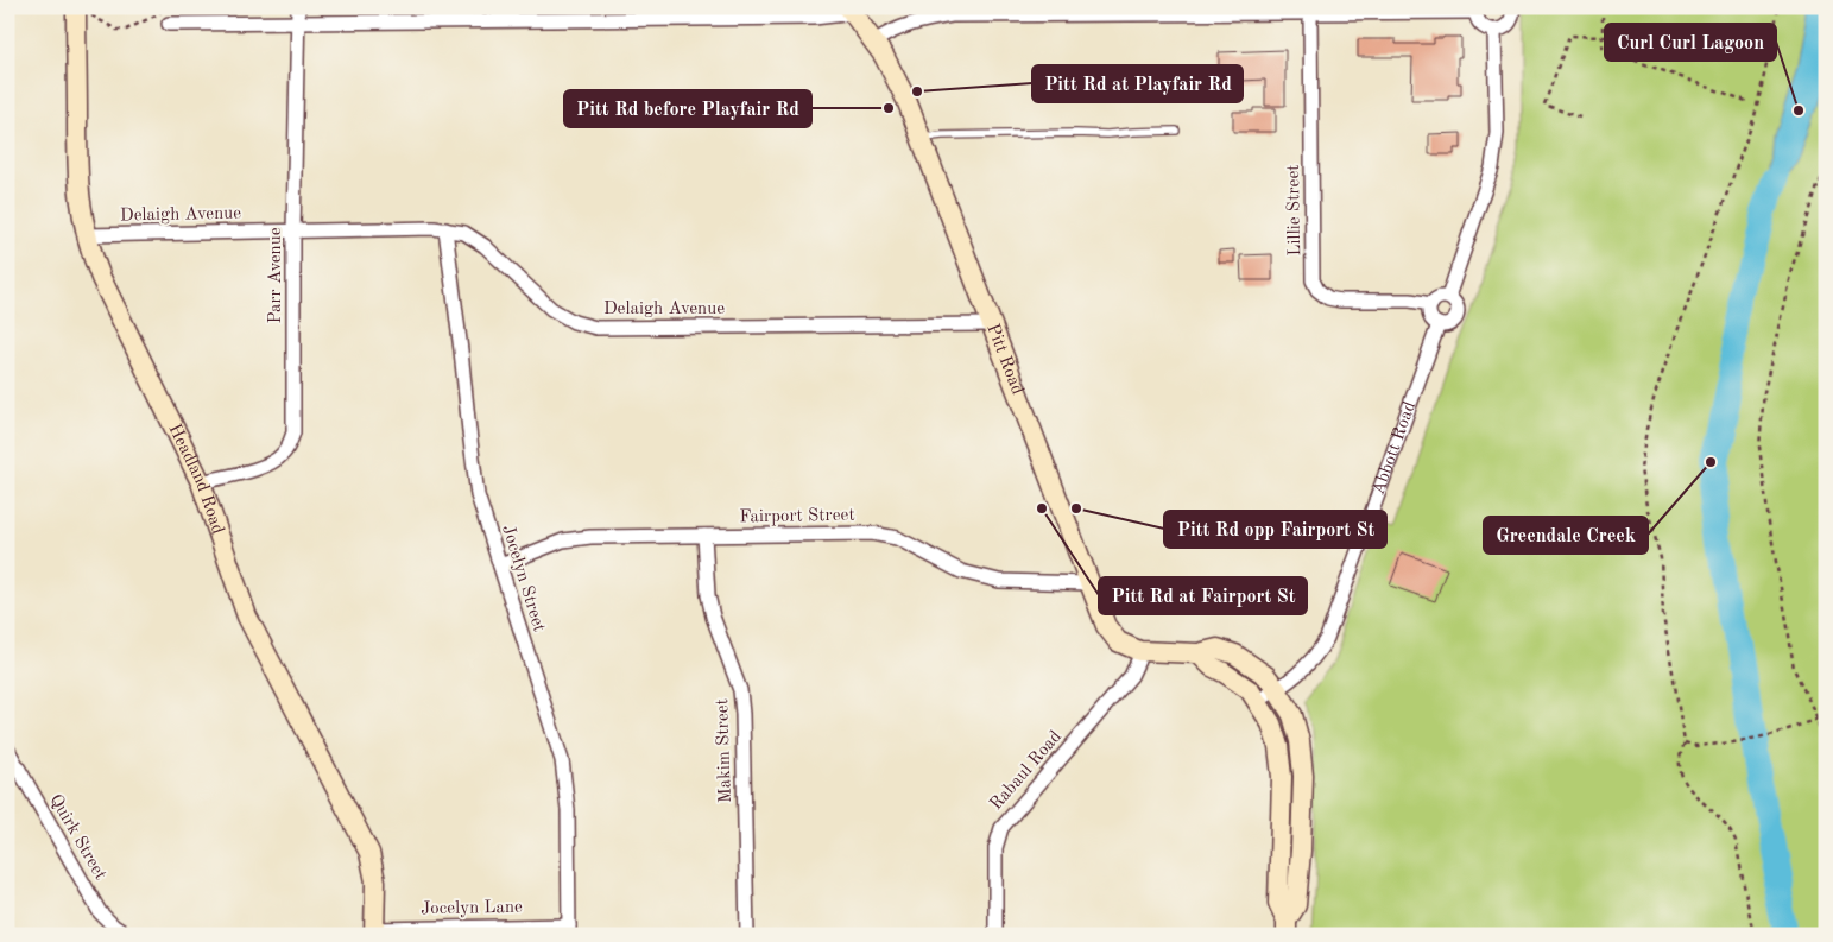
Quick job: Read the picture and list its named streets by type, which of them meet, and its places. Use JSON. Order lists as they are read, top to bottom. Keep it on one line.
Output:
{"streets":{"main road":["Pitt Road","Headland Road"],"street":["Lillie Street","Delaigh Avenue","Parr Avenue","Abbott Road","Fairport Street","Jocelyn Street","Makim Street","Rabaul Road","Quirk Street","Jocelyn Lane"]},"crossings":[["Lillie Street","Abbott Road"],["Delaigh Avenue","Parr Avenue"],["Delaigh Avenue","Pitt Road"],["Delaigh Avenue","Headland Road"],["Delaigh Avenue","Jocelyn Street"],["Parr Avenue","Headland Road"],["Pitt Road","Abbott Road"],["Pitt Road","Fairport Street"],["Pitt Road","Rabaul Road"],["Headland Road","Jocelyn Lane"],["Fairport Street","Jocelyn Street"],["Fairport Street","Makim Street"],["Jocelyn Street","Jocelyn Lane"]],"places":["Pitt Rd at Playfair Rd","Pitt Rd before Playfair Rd","Curl Curl Lagoon","Greendale Creek","Pitt Rd at Fairport St","Pitt Rd opp Fairport St"]}
